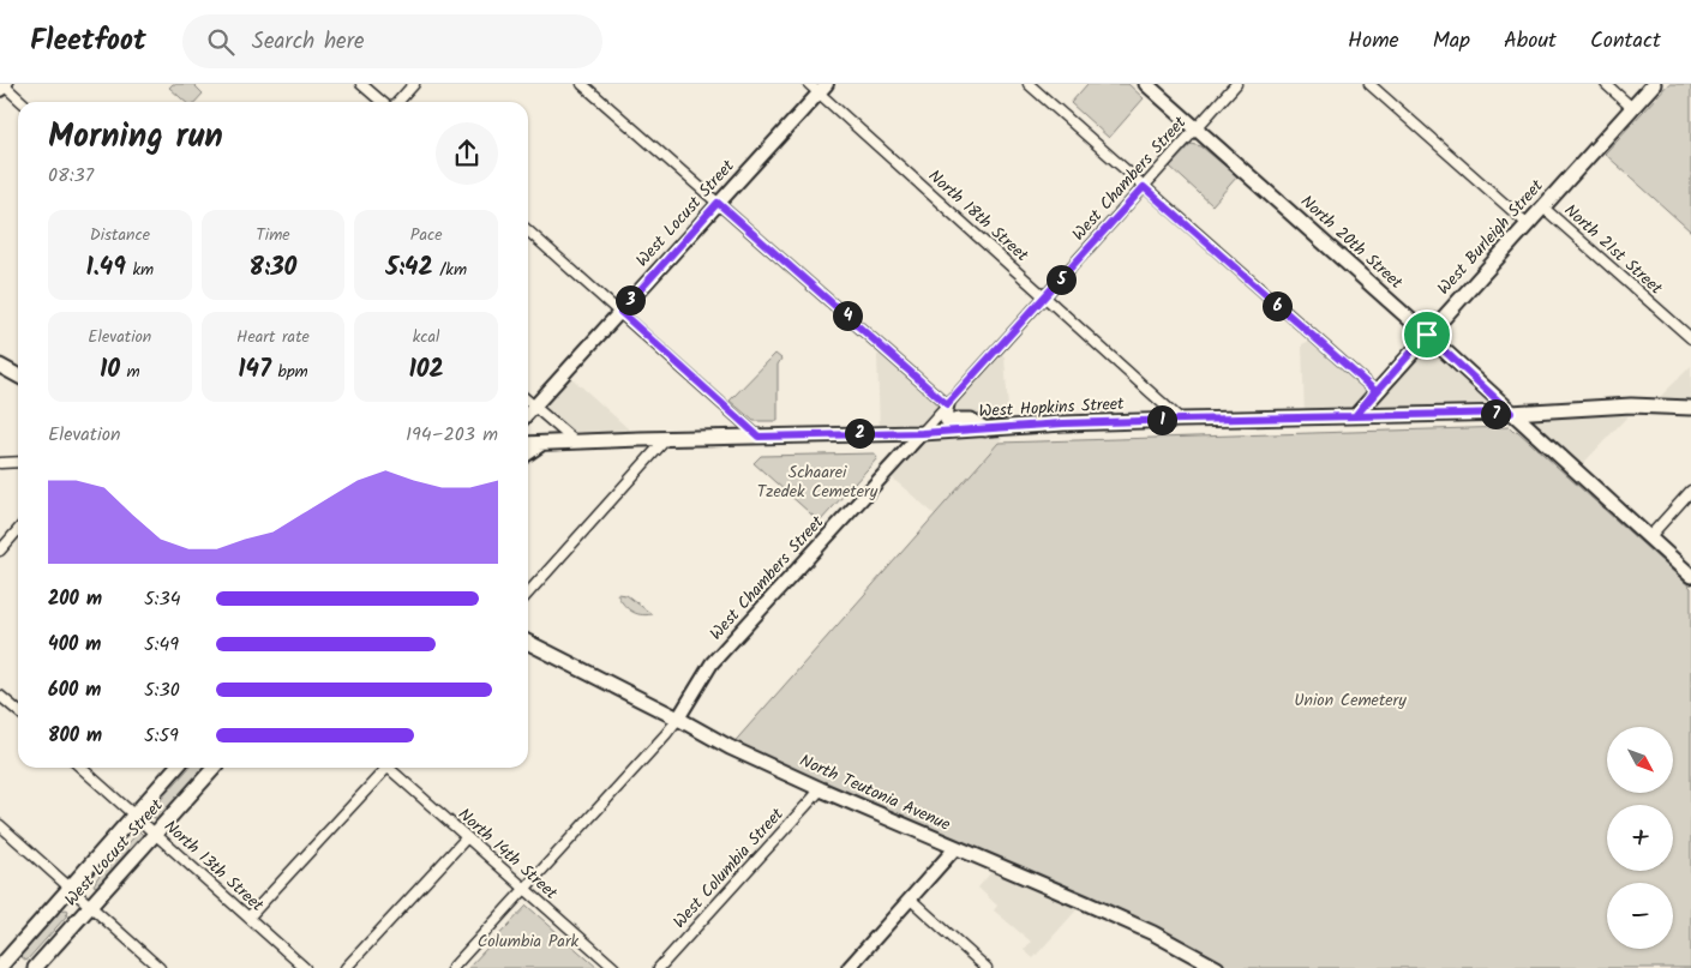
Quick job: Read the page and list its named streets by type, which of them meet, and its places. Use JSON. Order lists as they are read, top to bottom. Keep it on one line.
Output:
{"streets":{"main road":["West Locust Street","West Burleigh Street","North 20th Street","West Hopkins Street","North Teutonia Avenue"],"street":["West Chambers Street","North 18th Street","North 21st Street","North 14th Street","North 13th Street","West Columbia Street"]},"crossings":[["West Chambers Street","North 18th Street"],["West Chambers Street","North 20th Street"],["West Chambers Street","West Hopkins Street"],["West Chambers Street","North Teutonia Avenue"],["West Chambers Street","North 14th Street"],["West Locust Street","North 18th Street"],["West Locust Street","North 13th Street"],["North 18th Street","West Hopkins Street"],["West Burleigh Street","North 20th Street"],["West Burleigh Street","North 21st Street"],["West Burleigh Street","West Hopkins Street"],["North 20th Street","West Hopkins Street"],["North Teutonia Avenue","West Columbia Street"]],"parks":["Schaarei Tzedek Cemetery","Union Cemetery","Columbia Park"],"north":"bottom right","page":{"header":"Fleetfoot","search":"Search here","nav":["Home","Map","About","Contact"],"heading":["Morning run","08:37"],"stats":[["Distance","1.49 km"],["Time","8:30"],["Pace","5:42 /km"],["Elevation","10 m"],["Heart rate","147 bpm"],["kcal","102"]],"pins":["5","3","6","4","7","1","2"],"chart":["Elevation","194–203 m"],"list":[{"name":"200 m","note":"5:34"},{"name":"400 m","note":"5:49"},{"name":"600 m","note":"5:30"},{"name":"800 m","note":"5:59"}],"map_buttons":["+","−"]}}
